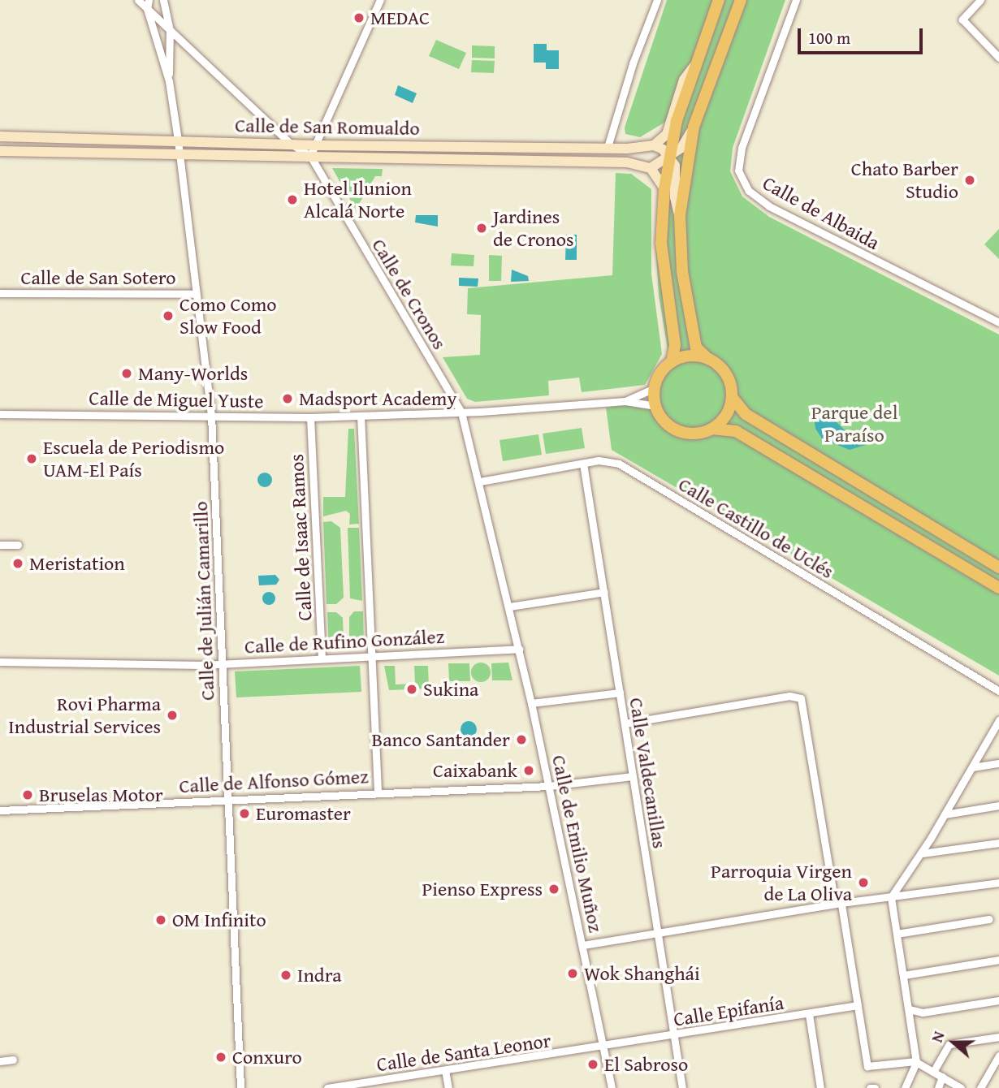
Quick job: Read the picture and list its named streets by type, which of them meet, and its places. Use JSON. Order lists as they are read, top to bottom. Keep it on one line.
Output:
{"streets":{"main road":["Calle de San Romualdo"],"street":["Calle de Albaida","Calle de San Sotero","Calle de Cronos","Calle de Miguel Yuste","Calle Castillo de Uclés","Calle de Isaac Ramos","Calle de Julián Camarillo","Calle de Rufino González","Calle Valdecanillas","Calle de Alfonso Gómez","Calle de Emilio Muñoz","Calle Epifanía","Calle de Santa Leonor"]},"crossings":[["Calle de San Romualdo","Calle de Cronos"],["Calle de San Romualdo","Calle de Julián Camarillo"],["Calle de San Sotero","Calle de Julián Camarillo"],["Calle de Cronos","Calle de Miguel Yuste"],["Calle de Cronos","Calle de Julián Camarillo"],["Calle de Cronos","Calle de Emilio Muñoz"],["Calle de Miguel Yuste","Calle de Isaac Ramos"],["Calle de Miguel Yuste","Calle de Julián Camarillo"],["Calle de Miguel Yuste","Calle de Emilio Muñoz"],["Calle Castillo de Uclés","Calle Valdecanillas"],["Calle Castillo de Uclés","Calle de Emilio Muñoz"],["Calle de Isaac Ramos","Calle de Rufino González"],["Calle de Julián Camarillo","Calle de Rufino González"],["Calle de Julián Camarillo","Calle de Alfonso Gómez"],["Calle de Rufino González","Calle de Emilio Muñoz"],["Calle Valdecanillas","Calle de Alfonso Gómez"],["Calle Valdecanillas","Calle Epifanía"],["Calle de Alfonso Gómez","Calle de Emilio Muñoz"],["Calle de Emilio Muñoz","Calle Epifanía"],["Calle de Emilio Muñoz","Calle de Santa Leonor"],["Calle Epifanía","Calle de Santa Leonor"]],"parks":["Parque del Paraíso"],"places":["MEDAC","Chato Barber Studio","Hotel Ilunion Alcalá Norte","Jardines de Cronos","Como Como Slow Food","Many-Worlds","Madsport Academy","Escuela de Periodismo UAM-El País","Meristation","Sukina","Rovi Pharma Industrial Services","Banco Santander","Caixabank","Bruselas Motor","Euromaster","Parroquia Virgen de La Oliva","Pienso Express","OM Infinito","Wok Shanghái","Indra","Conxuro","El Sabroso"],"scale_bar":"100 m","north":"left"}
